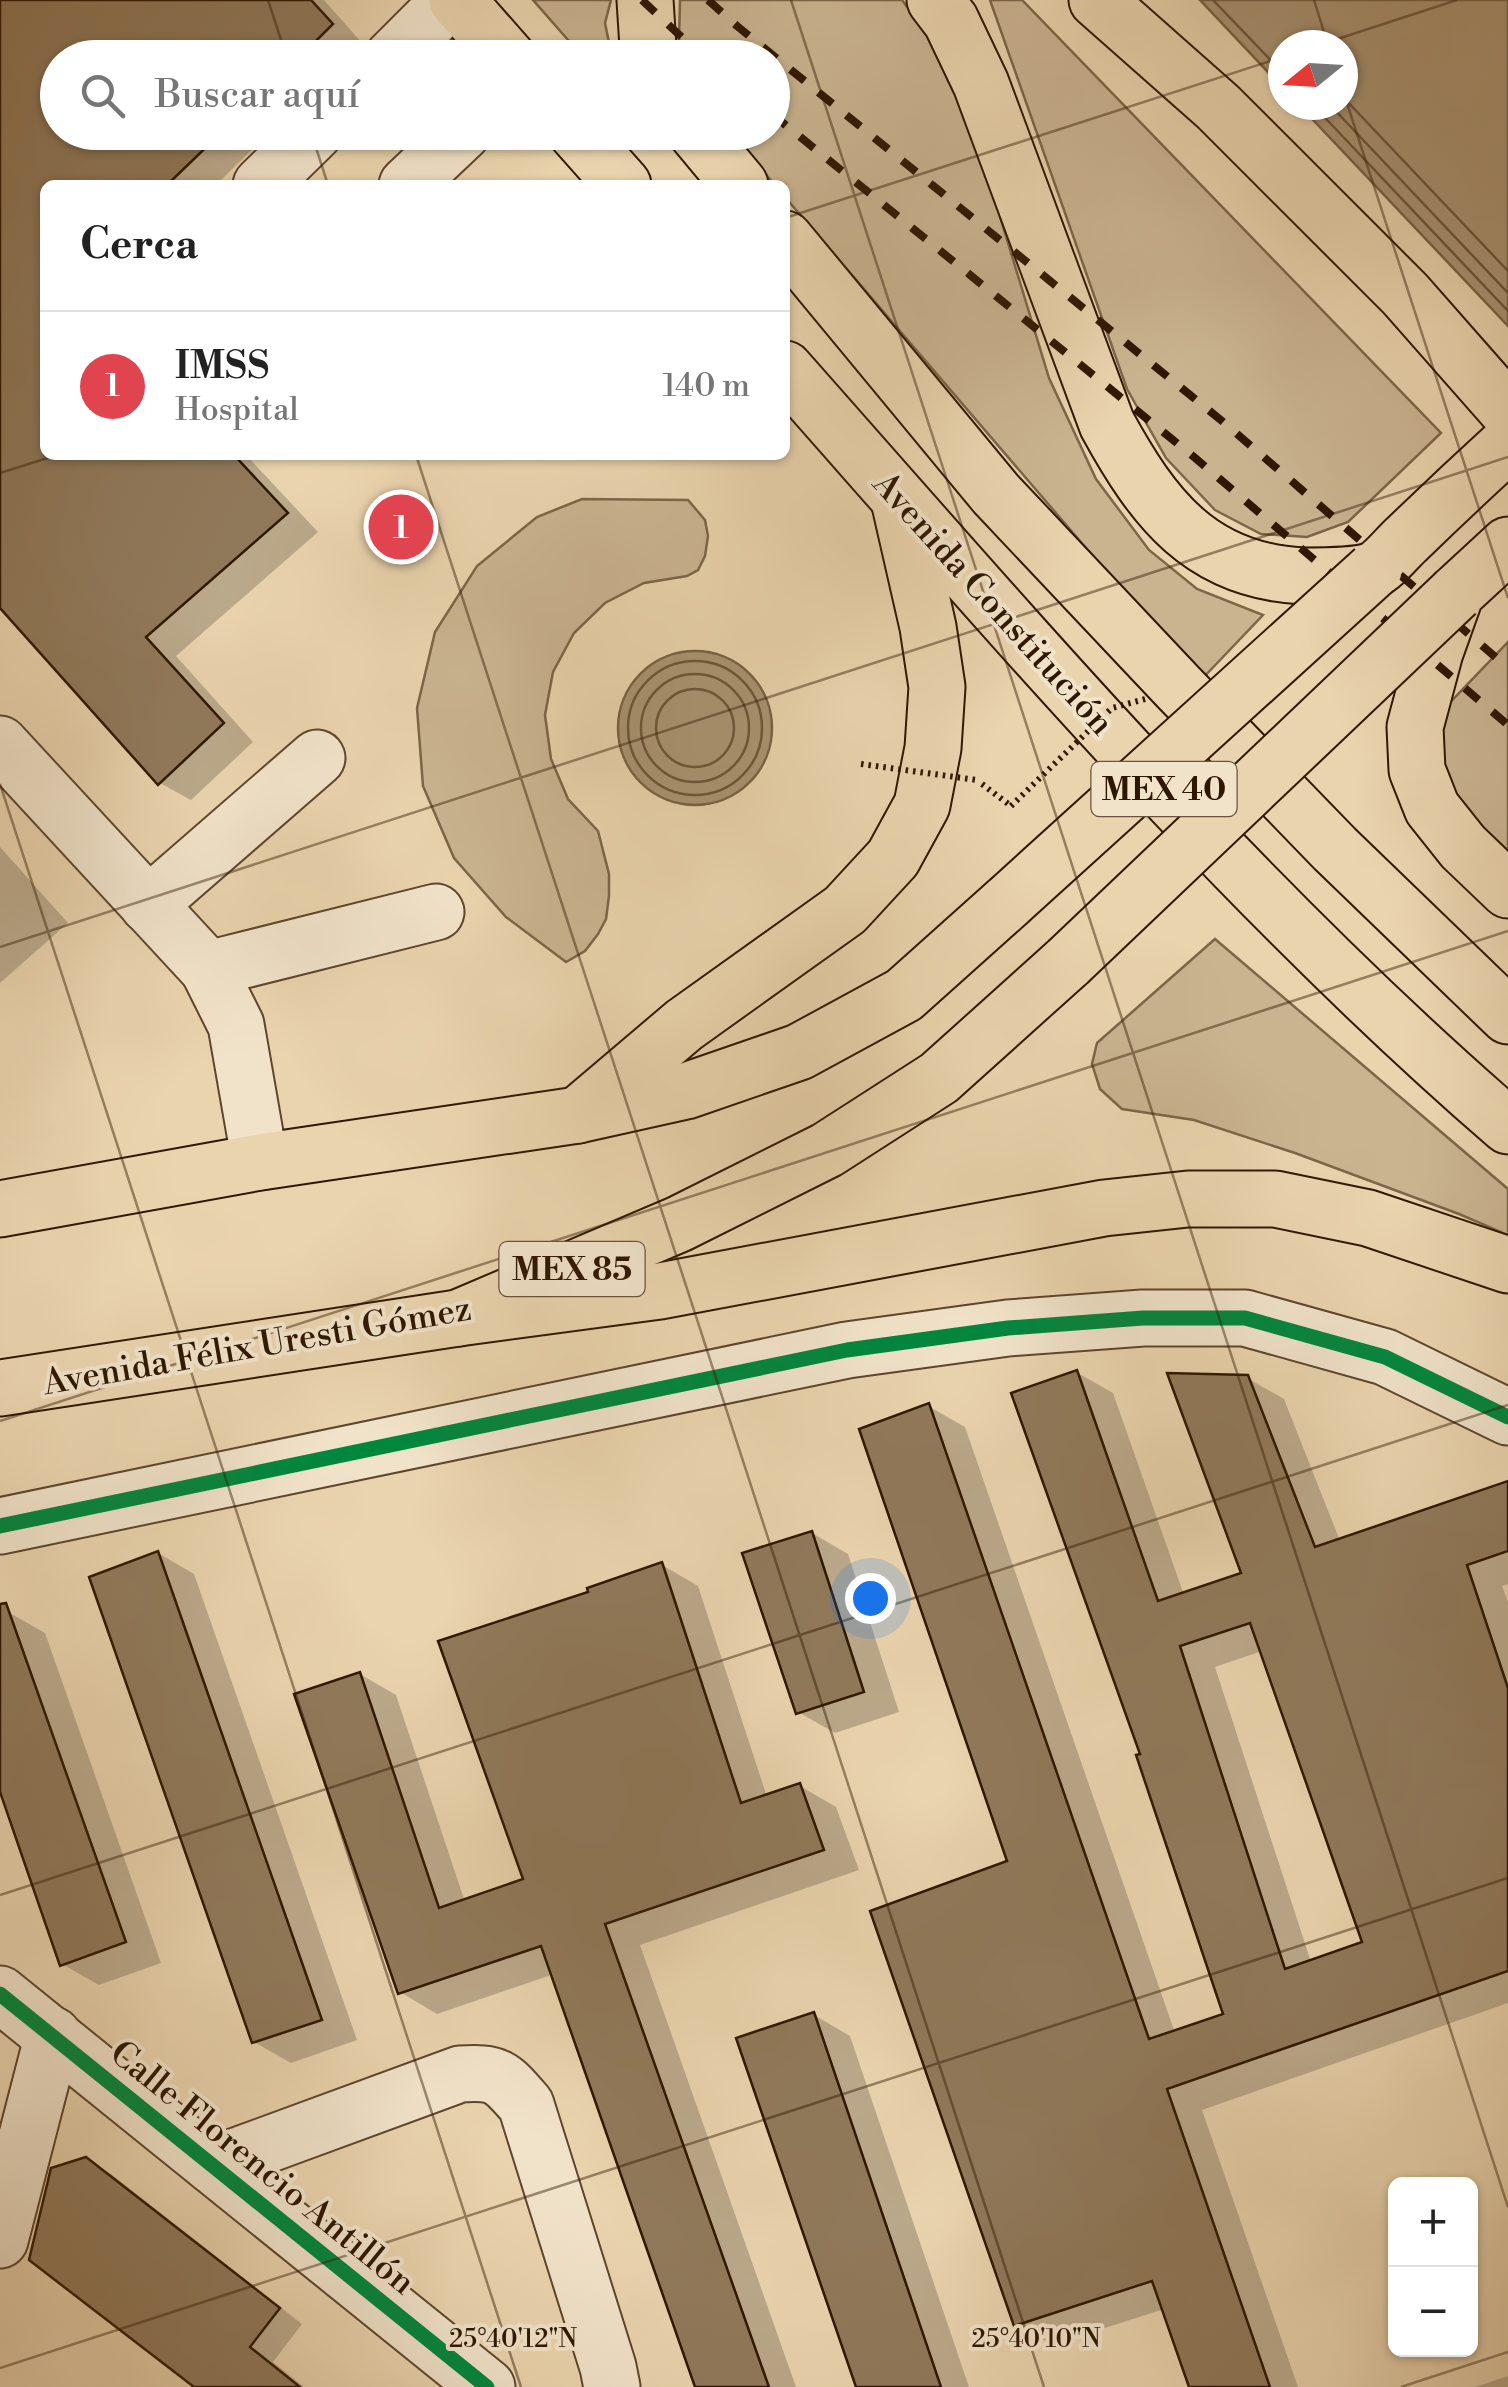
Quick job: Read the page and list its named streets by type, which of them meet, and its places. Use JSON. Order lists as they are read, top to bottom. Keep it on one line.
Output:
{"streets":{"main road":["Avenida Constitución","MEX 40","MEX 85","Avenida Félix Uresti Gómez"],"street":["Calle Florencio Antillón"]},"north":"left","page":{"search":"Buscar aquí","heading":"Cerca","list":[{"mark":"1","name":"IMSS","note":"Hospital","value":"140 m"}],"pins":"1","map_buttons":["+","−"]},"coordinates":["25°40'12\"N","25°40'10\"N"]}
